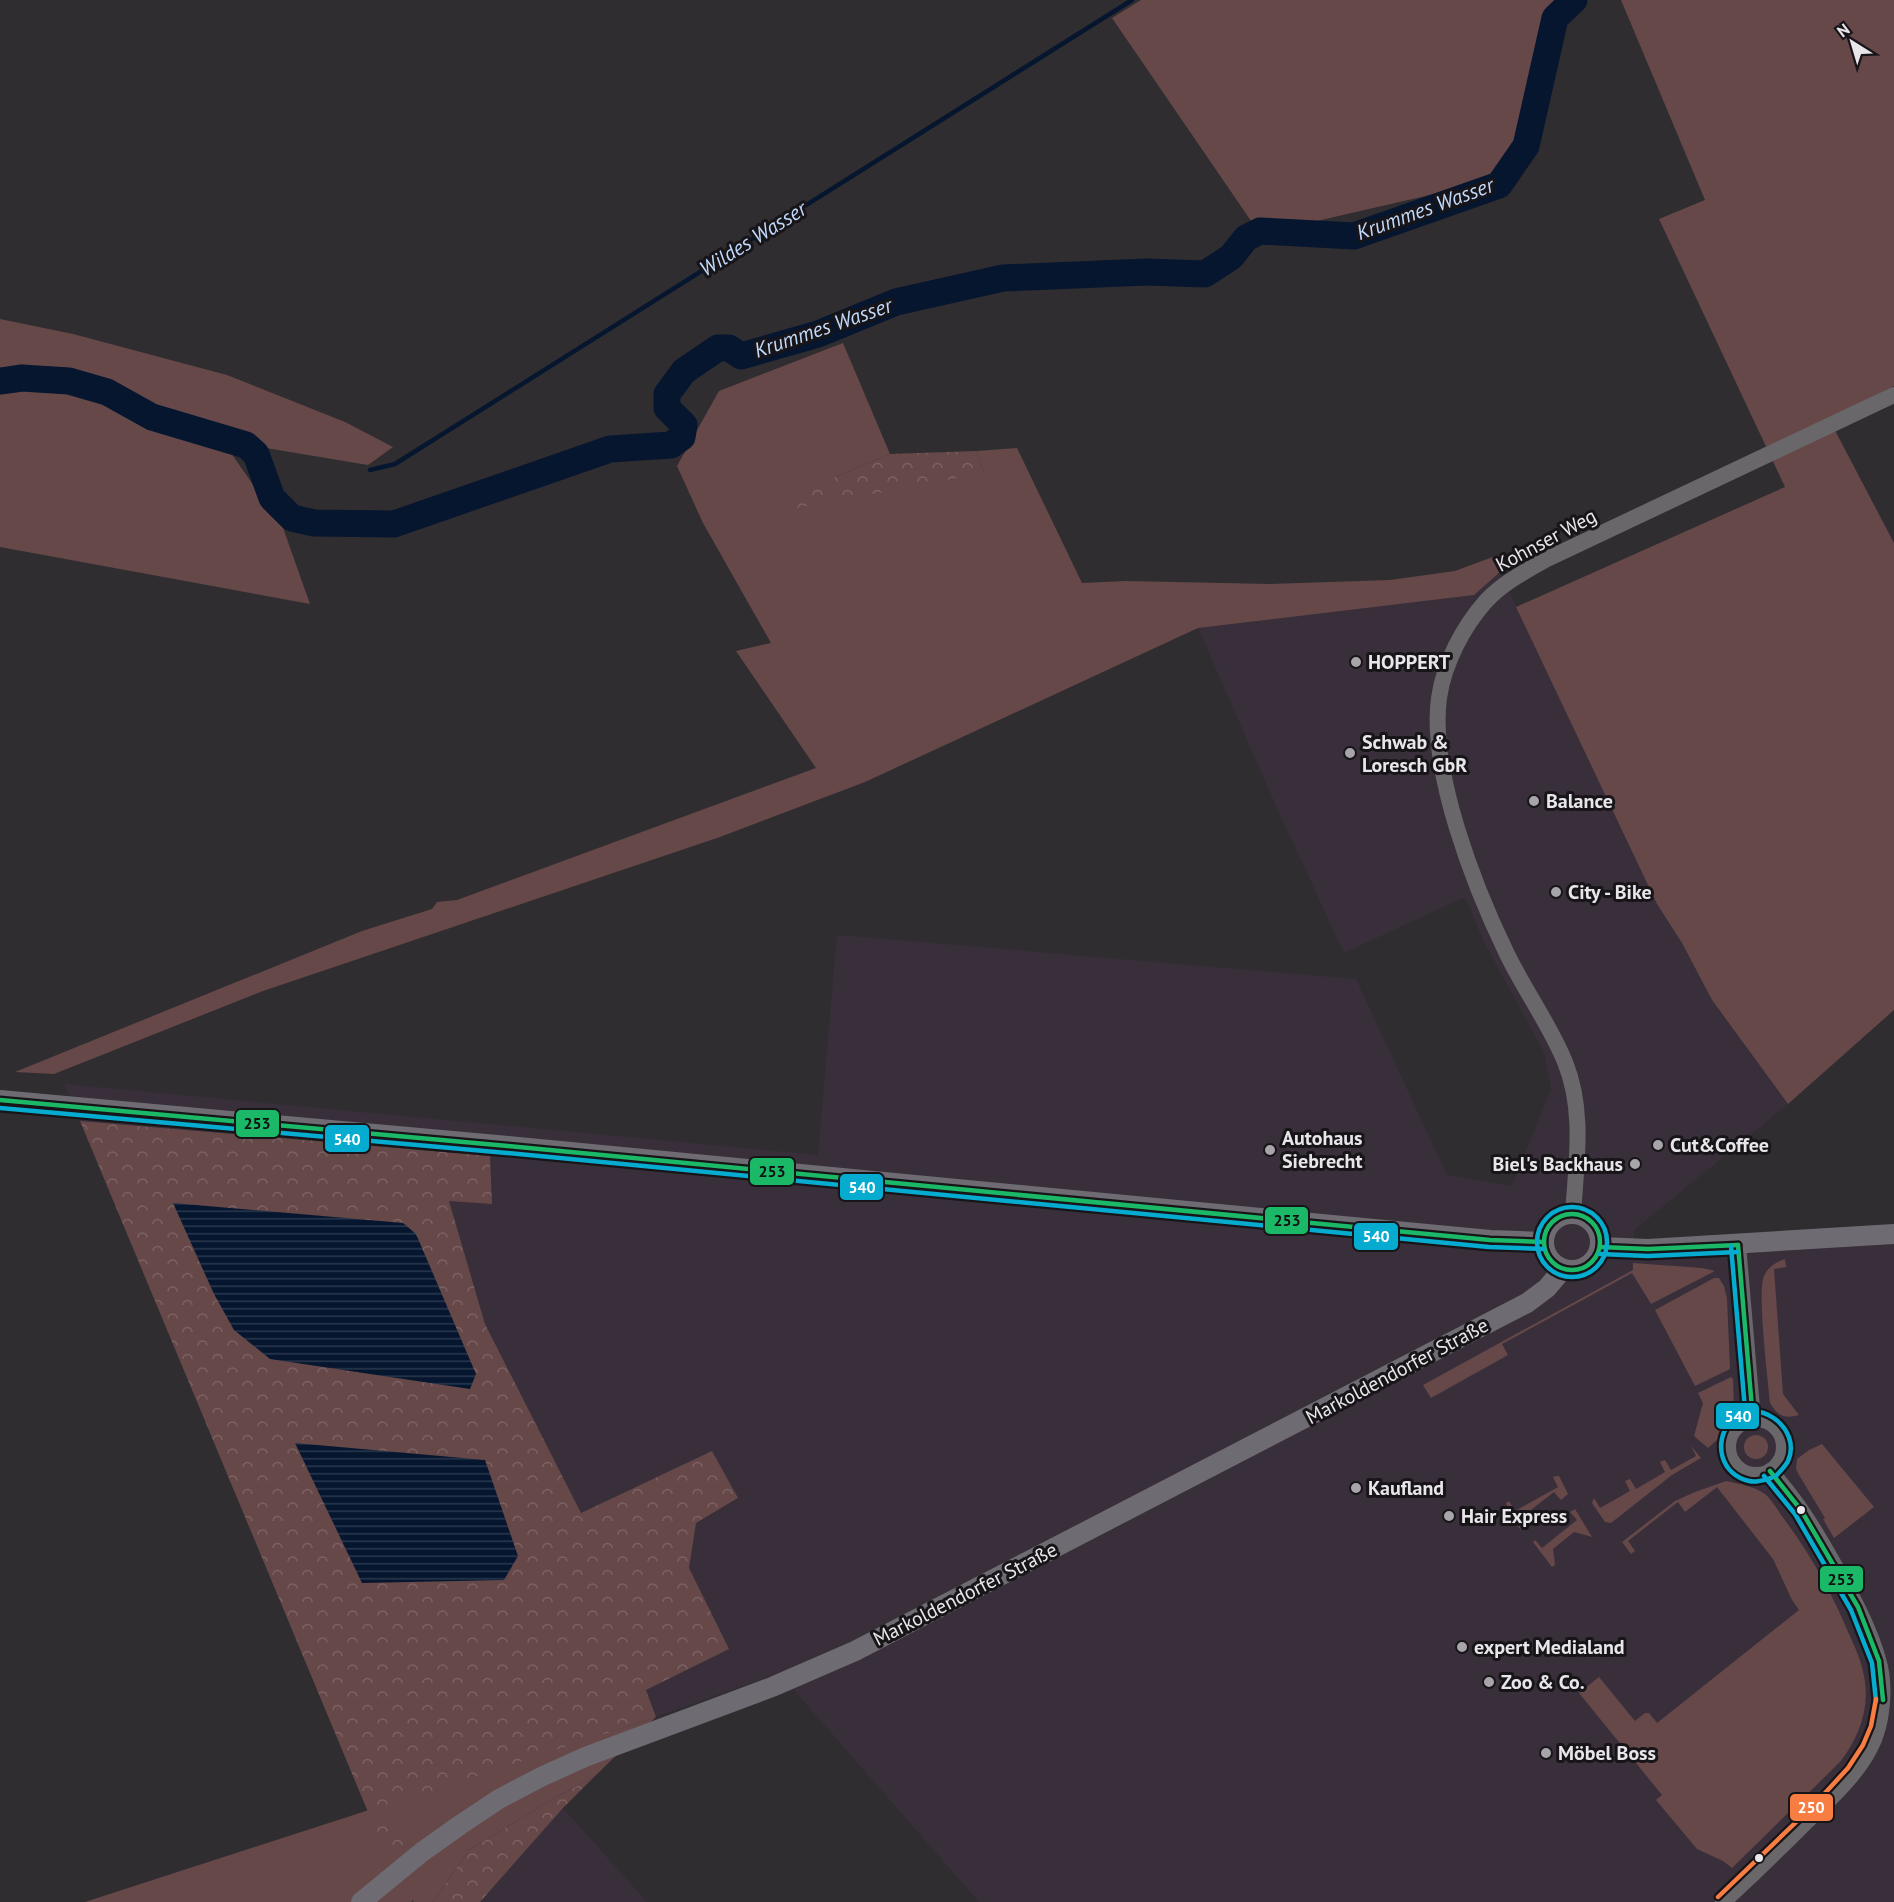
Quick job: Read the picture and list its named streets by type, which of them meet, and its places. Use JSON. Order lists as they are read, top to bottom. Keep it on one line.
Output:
{"streets":{"main road":["Markoldendorfer Straße"],"street":["Kohnser Weg"]},"crossings":[["Kohnser Weg","Markoldendorfer Straße"]],"water":["Krummes Wasser","Wildes Wasser"],"places":["HOPPERT","Schwab & Loresch GbR","Balance","City - Bike","Cut&Coffee","Autohaus Siebrecht","Biel's Backhaus","Kaufland","Hair Express","expert Medialand","Zoo & Co.","Möbel Boss"],"lines":["transit line 253","transit line 540","transit line 250"],"north":"top left"}
